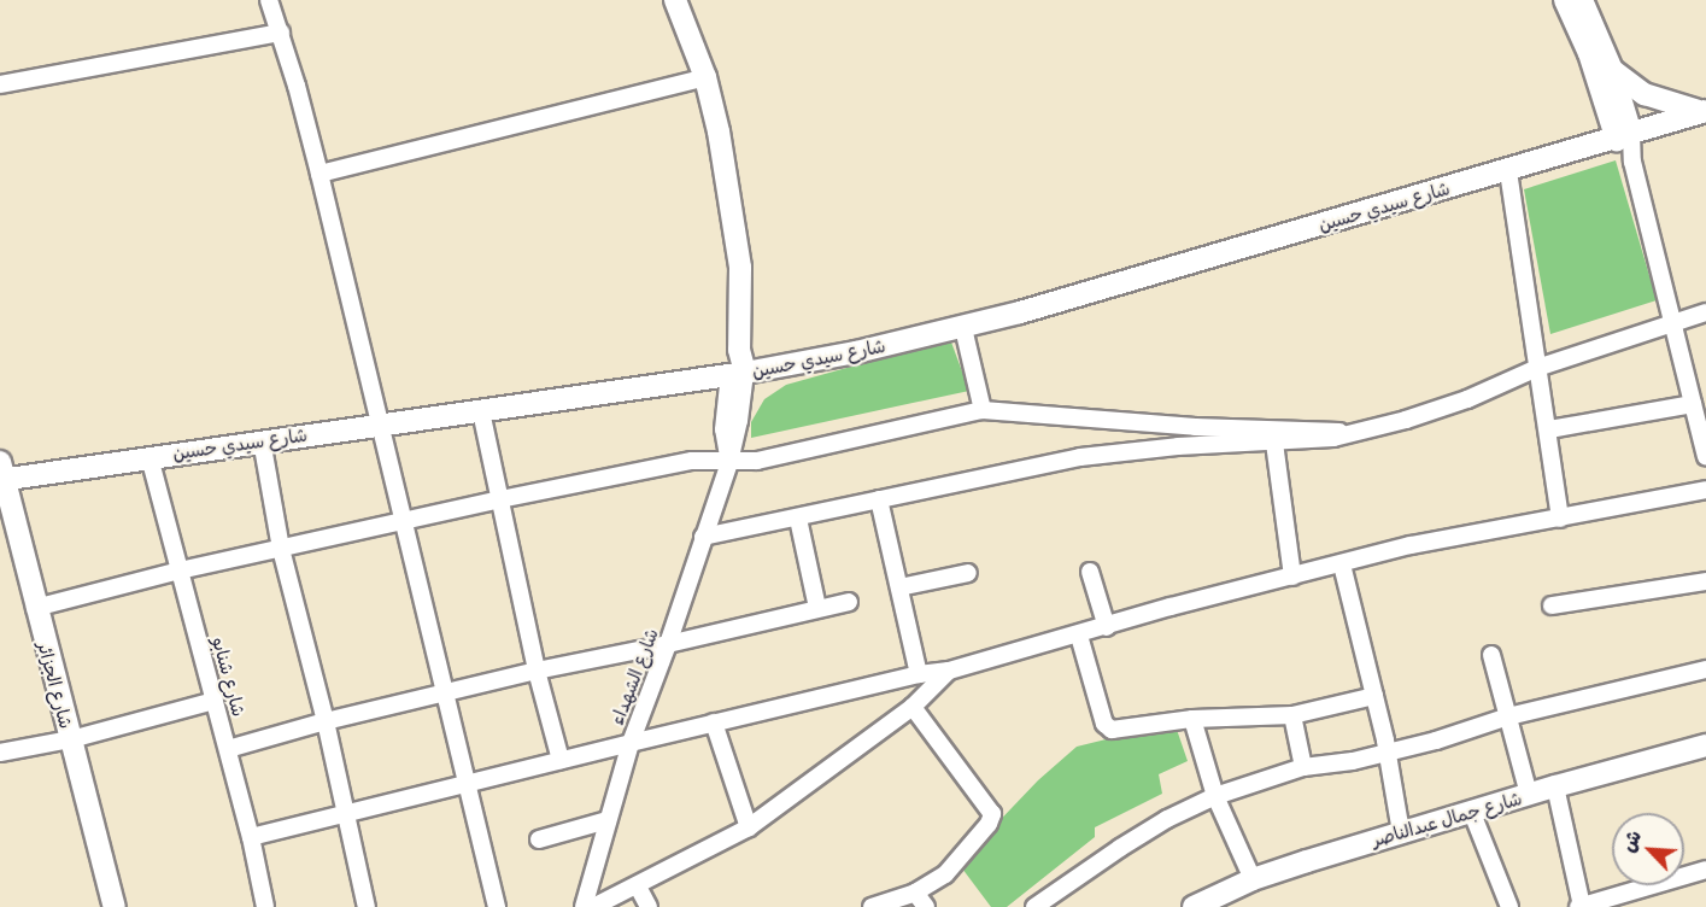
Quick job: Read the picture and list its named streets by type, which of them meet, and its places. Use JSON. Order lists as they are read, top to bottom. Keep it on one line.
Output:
{"streets":{"main road":["شارع سيدي حسين","شارع الجزائر","شارع جمال عبدالناصر"],"street":["شارع شنابو","شارع الشهداء"]},"crossings":[["شارع سيدي حسين","شارع شنابو"],["شارع سيدي حسين","شارع الشهداء"],["شارع سيدي حسين","شارع الجزائر"]],"north":"top left"}
